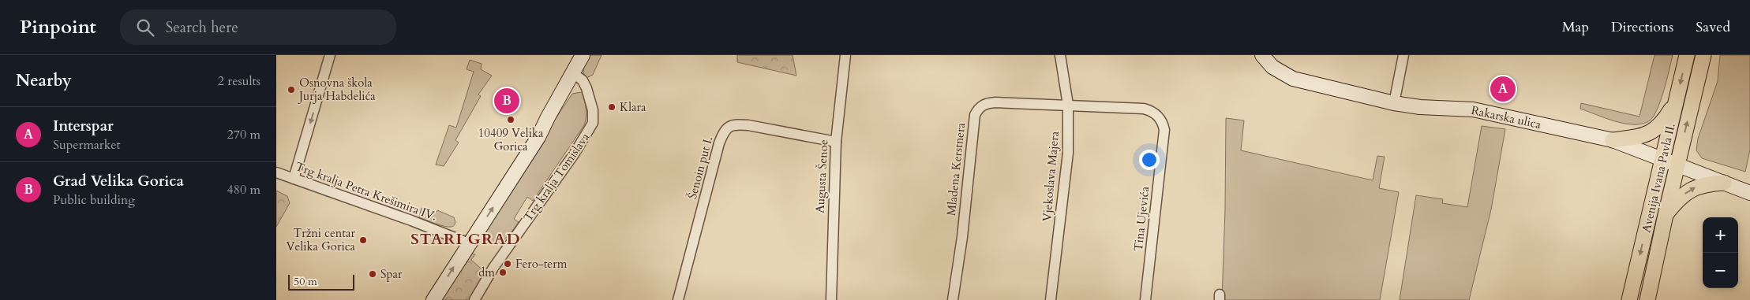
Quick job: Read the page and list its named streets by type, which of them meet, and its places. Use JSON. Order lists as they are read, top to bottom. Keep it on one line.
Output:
{"streets":{"main road":["Rakarska ulica","Avenija Ivana Pavla II."],"street":["Šenoin put I.","Mladena Kerstnera","Augusta Šenoe","Vjekoslava Majera","Trg kralja Tomislava","Trg kralja Petra Krešimira IV.","Tina Ujevića"]},"crossings":[["Rakarska ulica","Avenija Ivana Pavla II."],["Šenoin put I.","Augusta Šenoe"],["Mladena Kerstnera","Vjekoslava Majera"],["Mladena Kerstnera","Tina Ujevića"],["Vjekoslava Majera","Tina Ujevića"]],"districts":["STARI GRAD"],"places":["Osnovna škola Jurja Habdelića","Klara","10409 Velika Gorica","Tržni centar Velika Gorica","Fero-term","dm","Spar"],"scale_bar":"50 m","page":{"header":"Pinpoint","search":"Search here","nav":["Map","Directions","Saved"],"heading":["Nearby","2 results"],"pins":["A","B"],"list":[{"mark":"A","name":"Interspar","note":"Supermarket","value":"270 m"},{"mark":"B","name":"Grad Velika Gorica","note":"Public building","value":"480 m"}],"map_buttons":["+","−"],"scale":"50 m"}}
